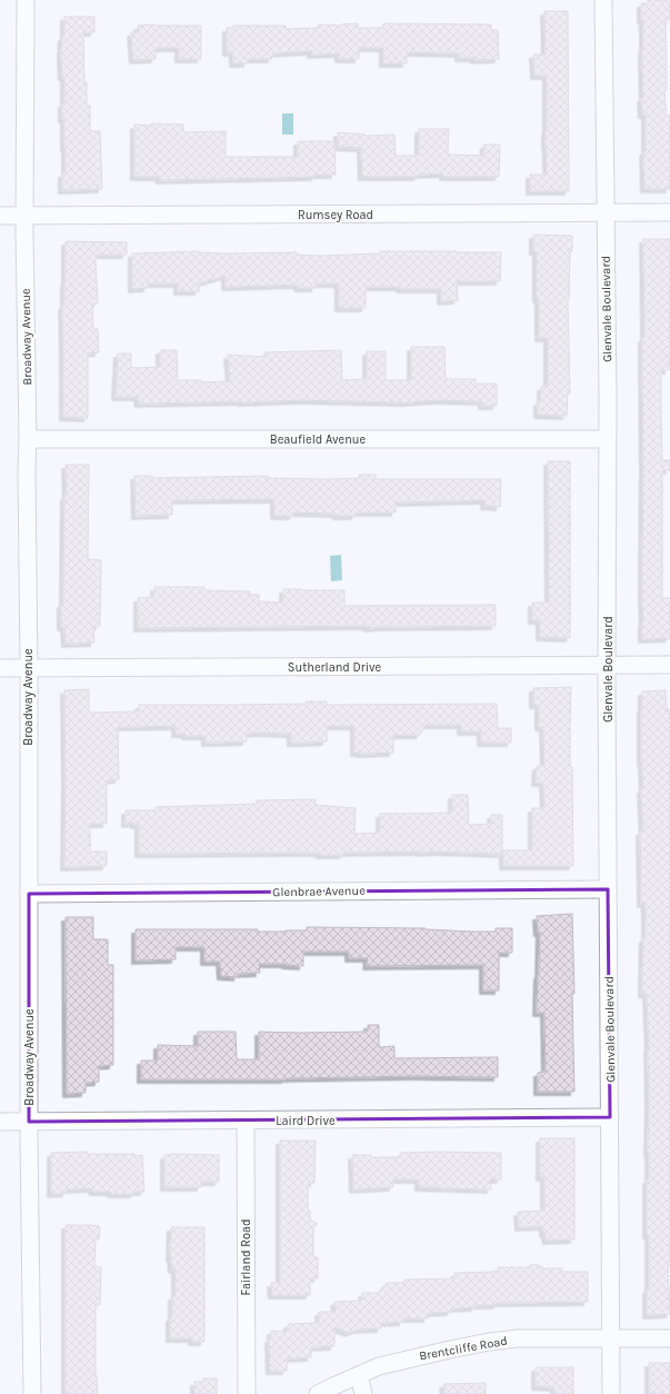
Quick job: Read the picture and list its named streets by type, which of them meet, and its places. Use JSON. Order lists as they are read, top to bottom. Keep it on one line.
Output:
{"streets":{"street":["Rumsey Road","Glenvale Boulevard","Broadway Avenue","Beaufield Avenue","Sutherland Drive","Glenbrae Avenue","Laird Drive","Fairland Road","Brentcliffe Road"]},"crossings":[["Rumsey Road","Glenvale Boulevard"],["Rumsey Road","Broadway Avenue"],["Glenvale Boulevard","Beaufield Avenue"],["Glenvale Boulevard","Sutherland Drive"],["Glenvale Boulevard","Glenbrae Avenue"],["Glenvale Boulevard","Laird Drive"],["Glenvale Boulevard","Brentcliffe Road"],["Broadway Avenue","Beaufield Avenue"],["Broadway Avenue","Sutherland Drive"],["Broadway Avenue","Glenbrae Avenue"],["Broadway Avenue","Laird Drive"],["Laird Drive","Fairland Road"]]}
